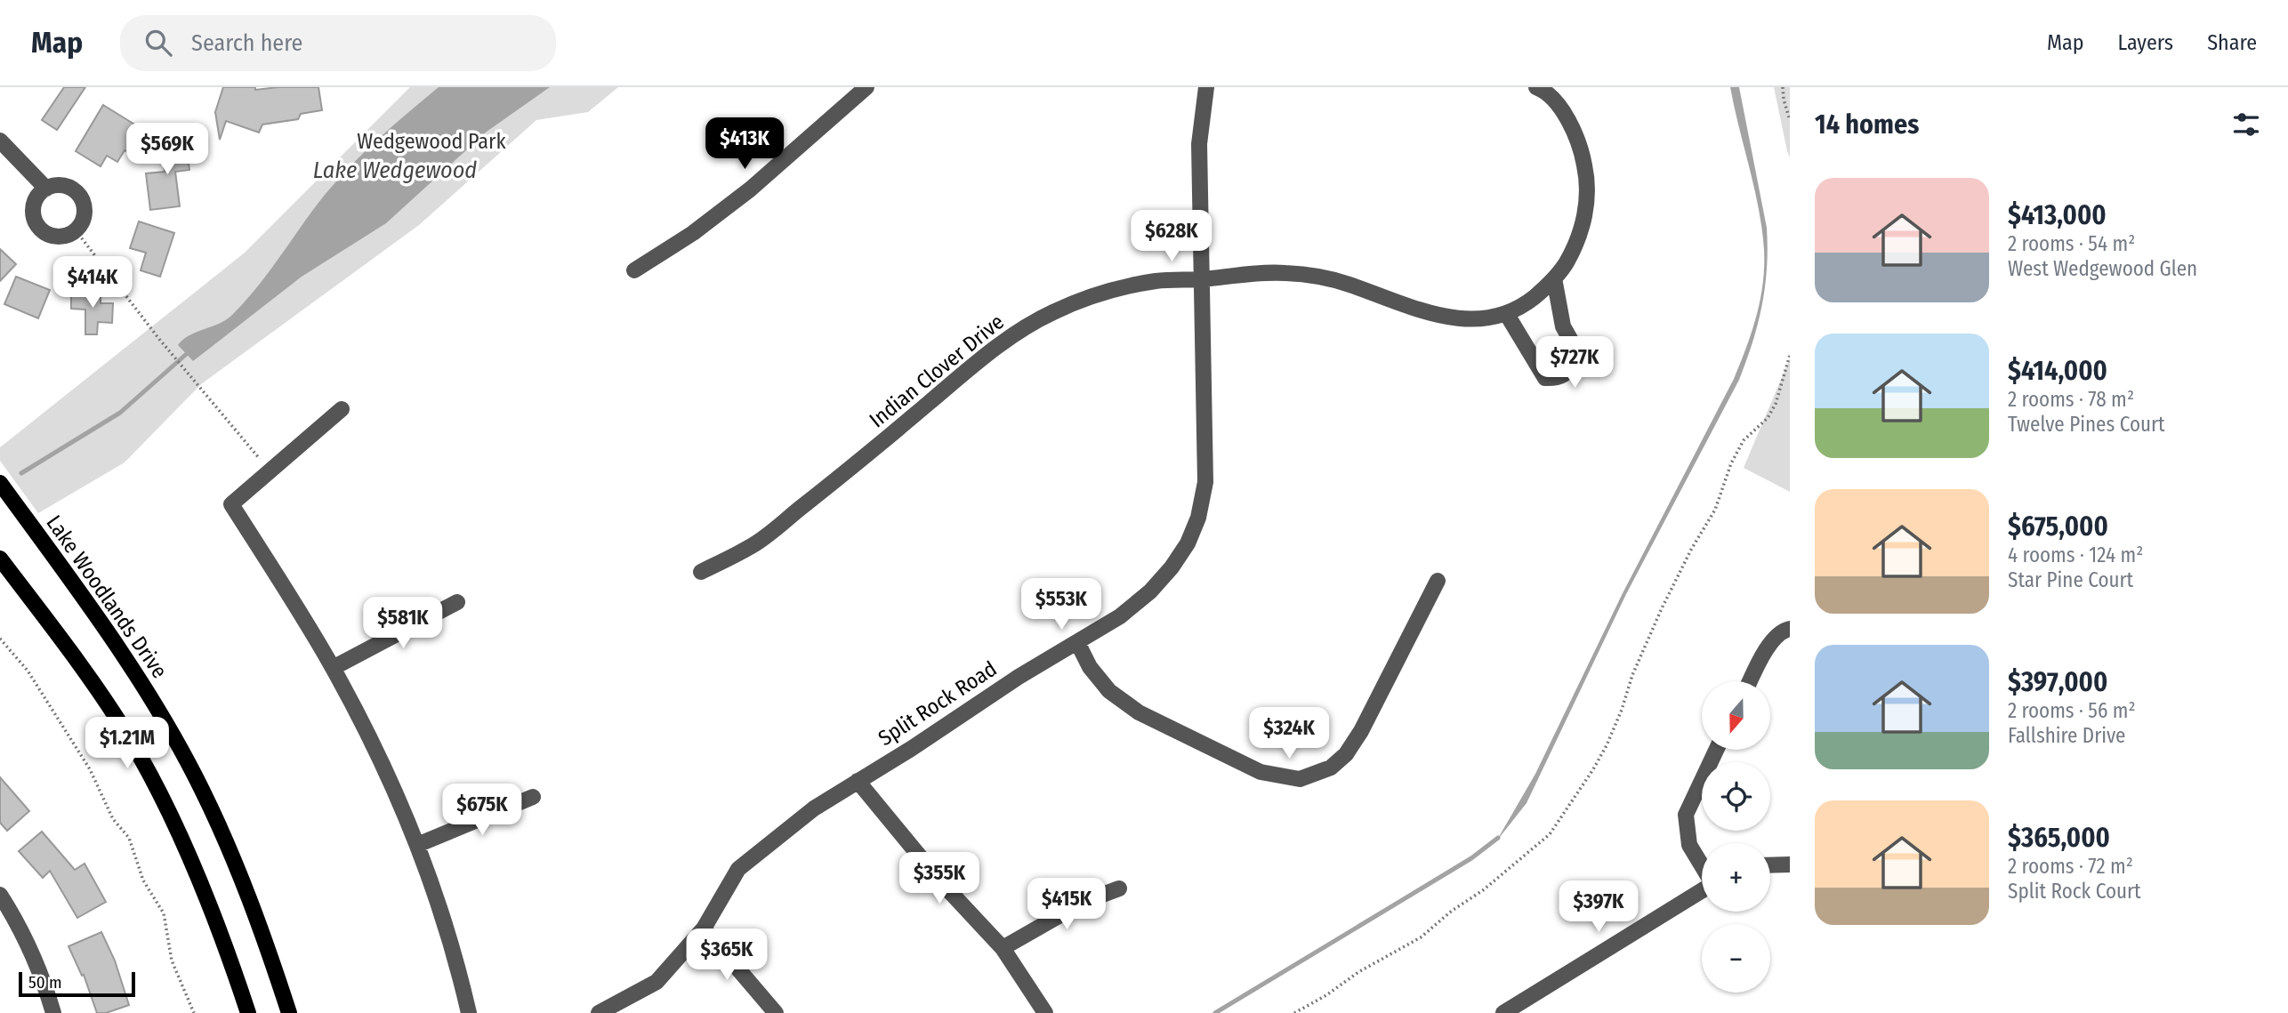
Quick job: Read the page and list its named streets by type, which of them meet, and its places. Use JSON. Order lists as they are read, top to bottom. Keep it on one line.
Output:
{"streets":{"main road":["Lake Woodlands Drive"],"street":["Indian Clover Drive","Split Rock Road"]},"crossings":[["Indian Clover Drive","Split Rock Road"]],"water":["Lake Wedgewood"],"parks":["Wedgewood Park"],"scale_bar":"50 m","north":"bottom","page":{"header":"Map","search":"Search here","nav":["Map","Layers","Share"],"heading":"14 homes","price":["$413K","$569K","$628K","$414K","$727K","$553K","$581K","$324K","$1.21M","$675K","$355K","$415K","$397K","$365K"],"list":[{"name":"$413,000","note":"2 rooms · 54 m² · West Wedgewood Glen"},{"name":"$414,000","note":"2 rooms · 78 m² · Twelve Pines Court"},{"name":"$675,000","note":"4 rooms · 124 m² · Star Pine Court"},{"name":"$397,000","note":"2 rooms · 56 m² · Fallshire Drive"},{"name":"$365,000","note":"2 rooms · 72 m² · Split Rock Court"}],"map_buttons":["+","−"],"scale":"50 m"}}
